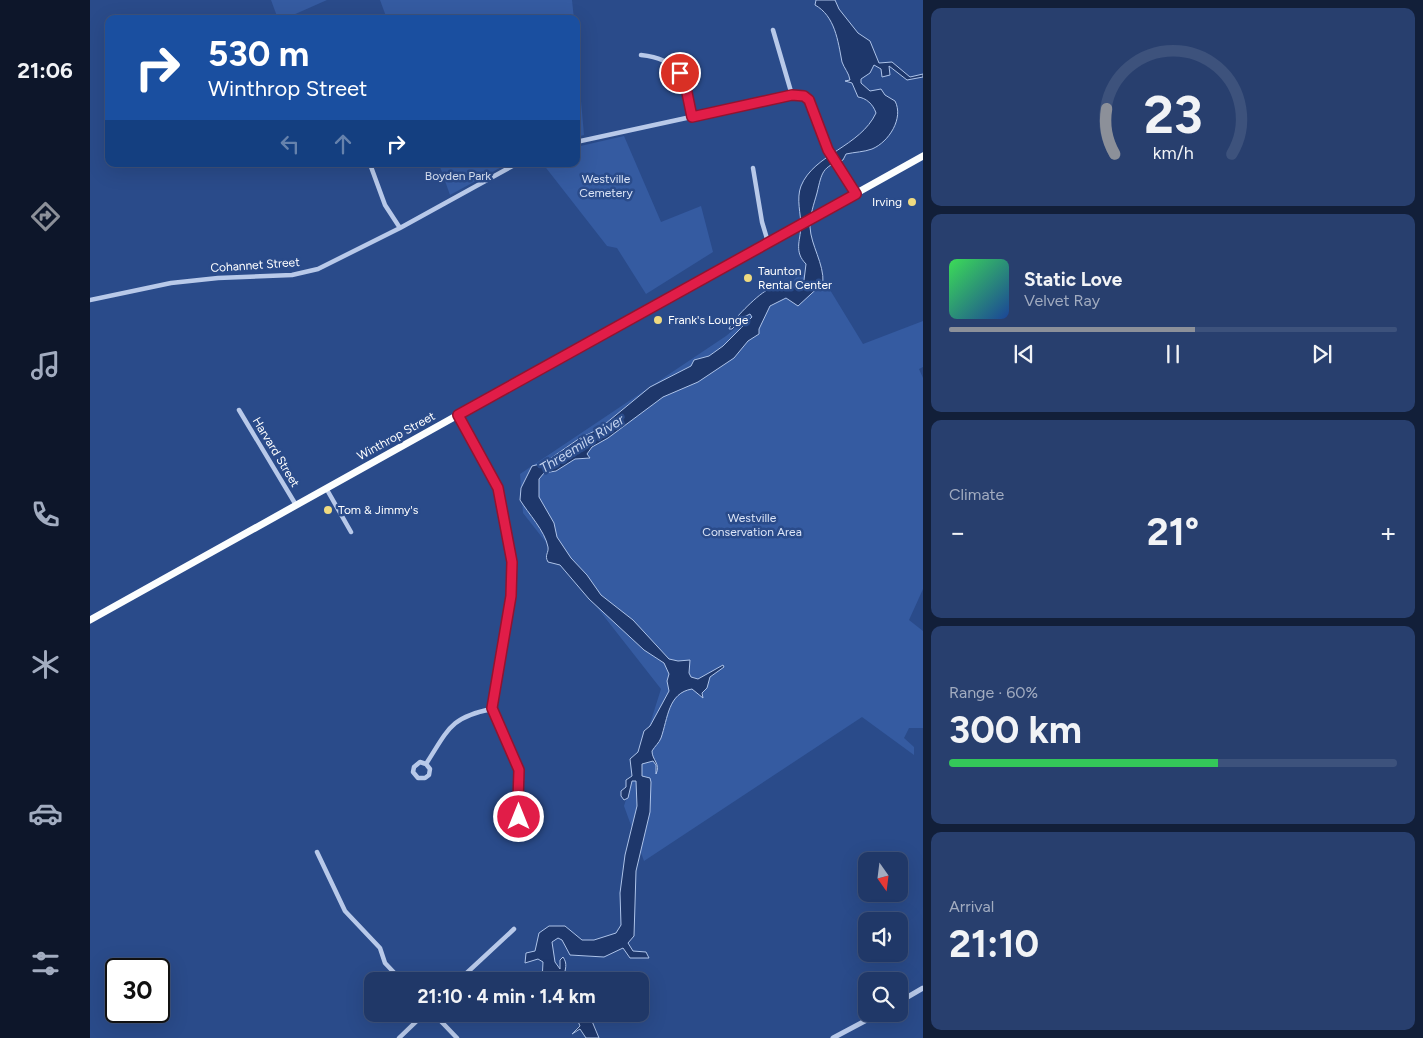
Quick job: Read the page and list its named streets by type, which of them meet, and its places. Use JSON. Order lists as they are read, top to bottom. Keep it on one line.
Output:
{"streets":{"highway":["Winthrop Street"],"street":["Cohannet Street","Harvard Street"]},"crossings":[["Winthrop Street","Harvard Street"]],"water":["Threemile River"],"parks":["Boyden Park","Westville Cemetery","Westville Conservation Area"],"places":["Irving","Taunton Rental Center","Frank's Lounge","Tom & Jimmy's"],"north":"bottom","page":{"tabs":"21:06","turn":["530 m","Winthrop Street"],"song":["Static Love","Velvet Ray"],"tile":["Climate",["Range · 60%","300 km"],["Arrival","21:10"]],"heat":["−","21°","+"],"limit":"30","trip":"21:10 · 4 min · 1.4 km","gauge":["23","km/h"]}}
